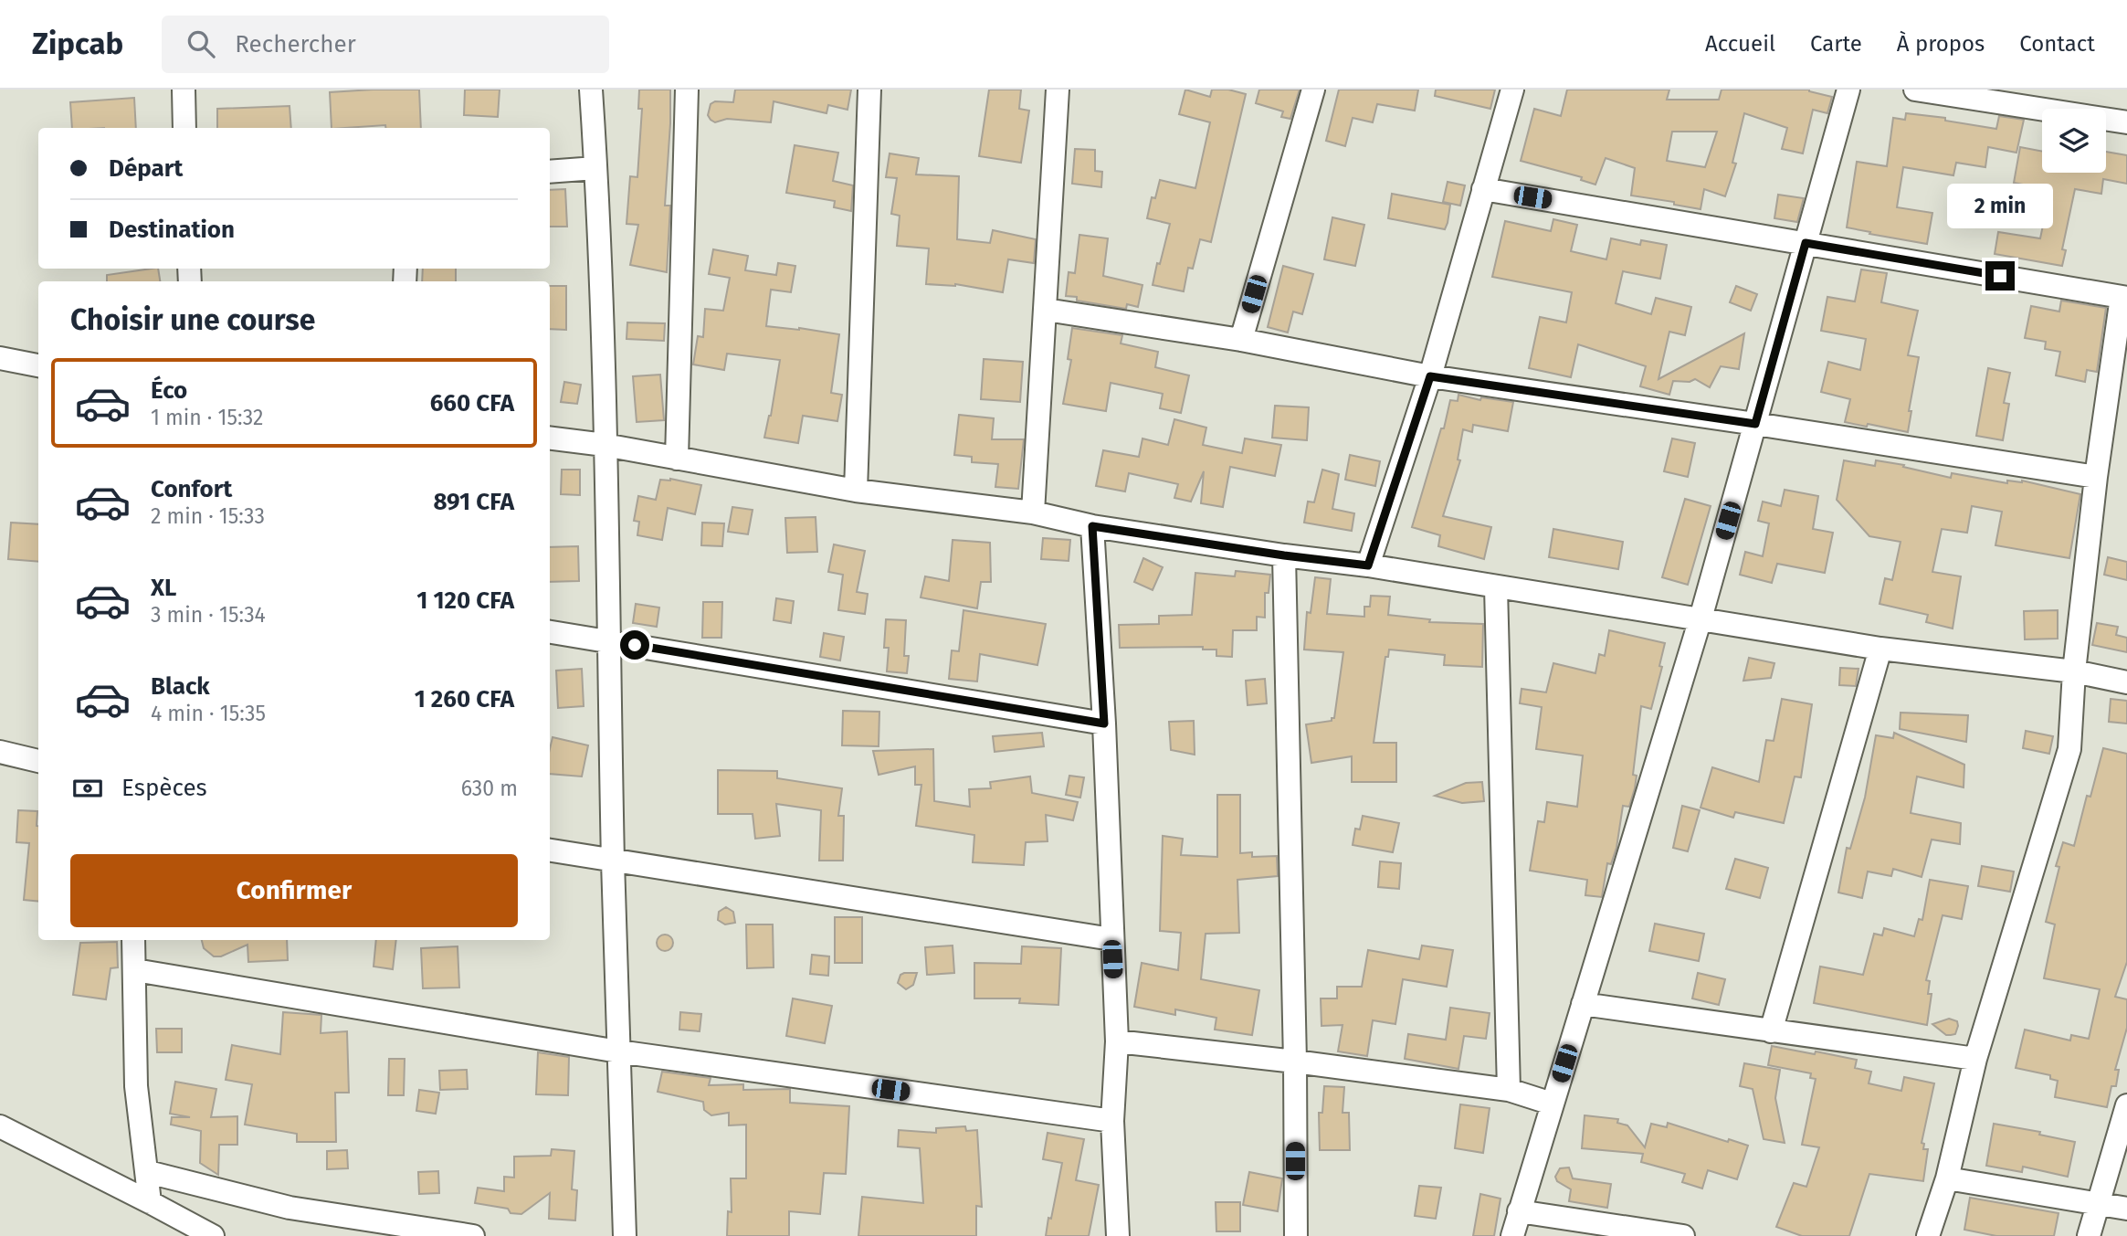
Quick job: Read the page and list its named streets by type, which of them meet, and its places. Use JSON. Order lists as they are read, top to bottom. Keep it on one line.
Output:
{"page":{"header":"Zipcab","search":"Rechercher","nav":["Accueil","Carte","À propos","Contact"],"banner":["Départ","Destination"],"bubble":"2 min","heading":"Choisir une course","list":[{"name":"Éco","note":"1 min · 15:32","value":"660 CFA"},{"name":"Confort","note":"2 min · 15:33","value":"891 CFA"},{"name":"XL","note":"3 min · 15:34","value":"1 120 CFA"},{"name":"Black","note":"4 min · 15:35","value":"1 260 CFA"}],"pay":["Espèces","630 m"],"buttons":"Confirmer"}}
